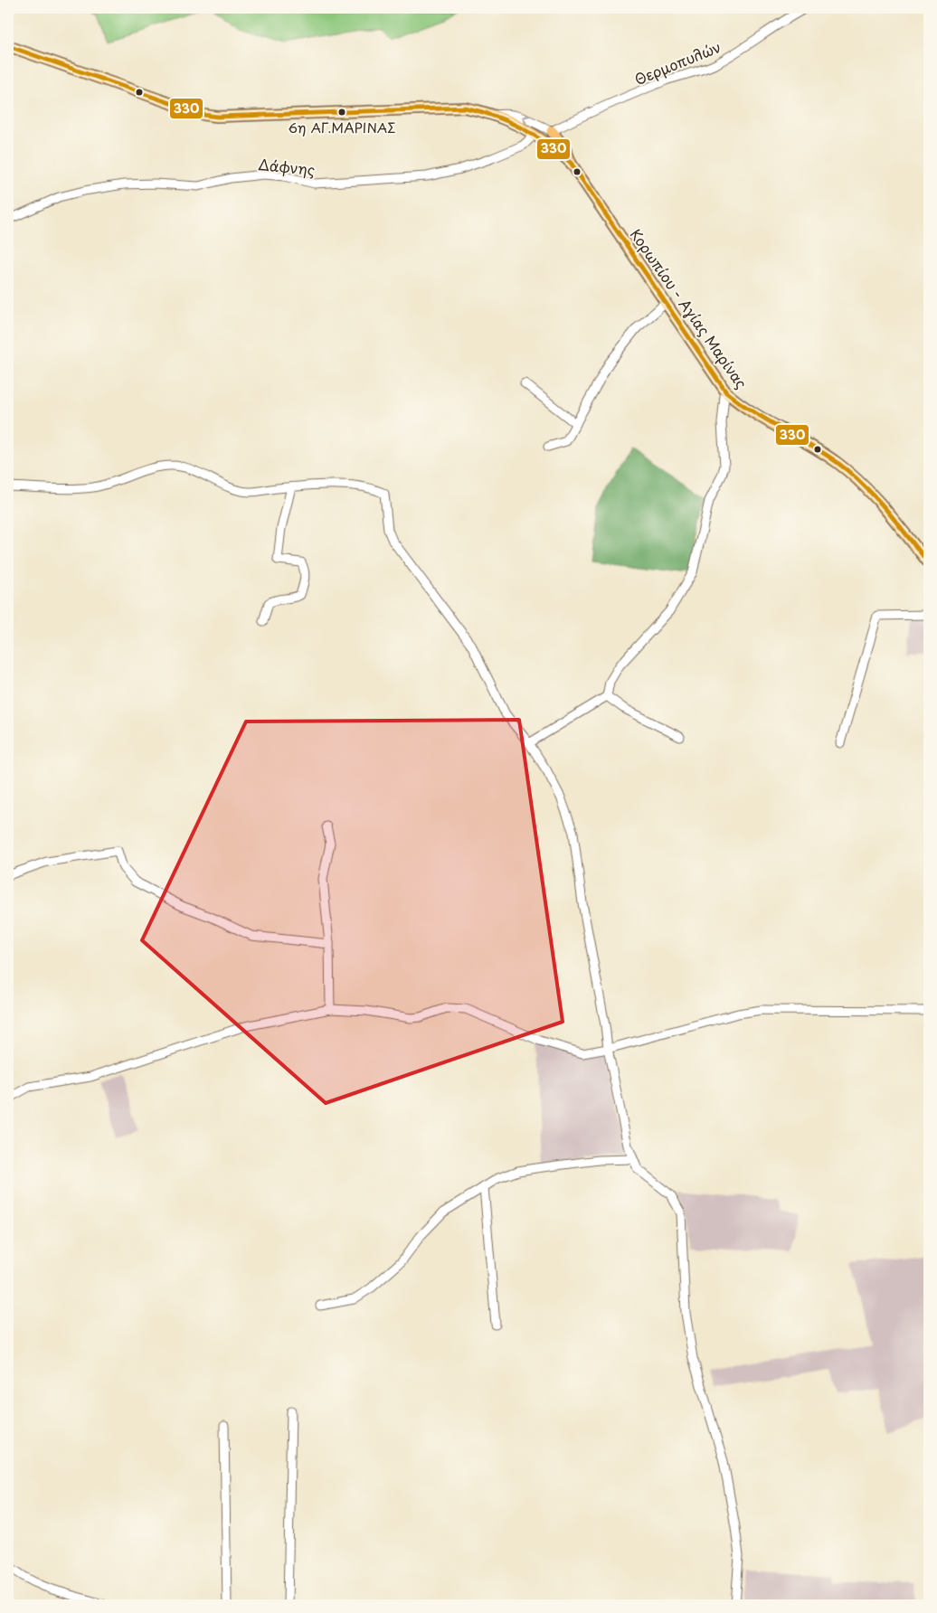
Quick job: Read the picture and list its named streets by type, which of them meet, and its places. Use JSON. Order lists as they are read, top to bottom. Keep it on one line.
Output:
{"streets":{"main road":["Κορωπίου - Αγίας Μαρίνας"],"street":["Θερμοπυλών","Δάφνης"]},"crossings":[["Δάφνης","Κορωπίου - Αγίας Μαρίνας"]],"places":["6η ΑΓ.ΜΑΡΙΝΑΣ"],"lines":["transit line 330"]}
